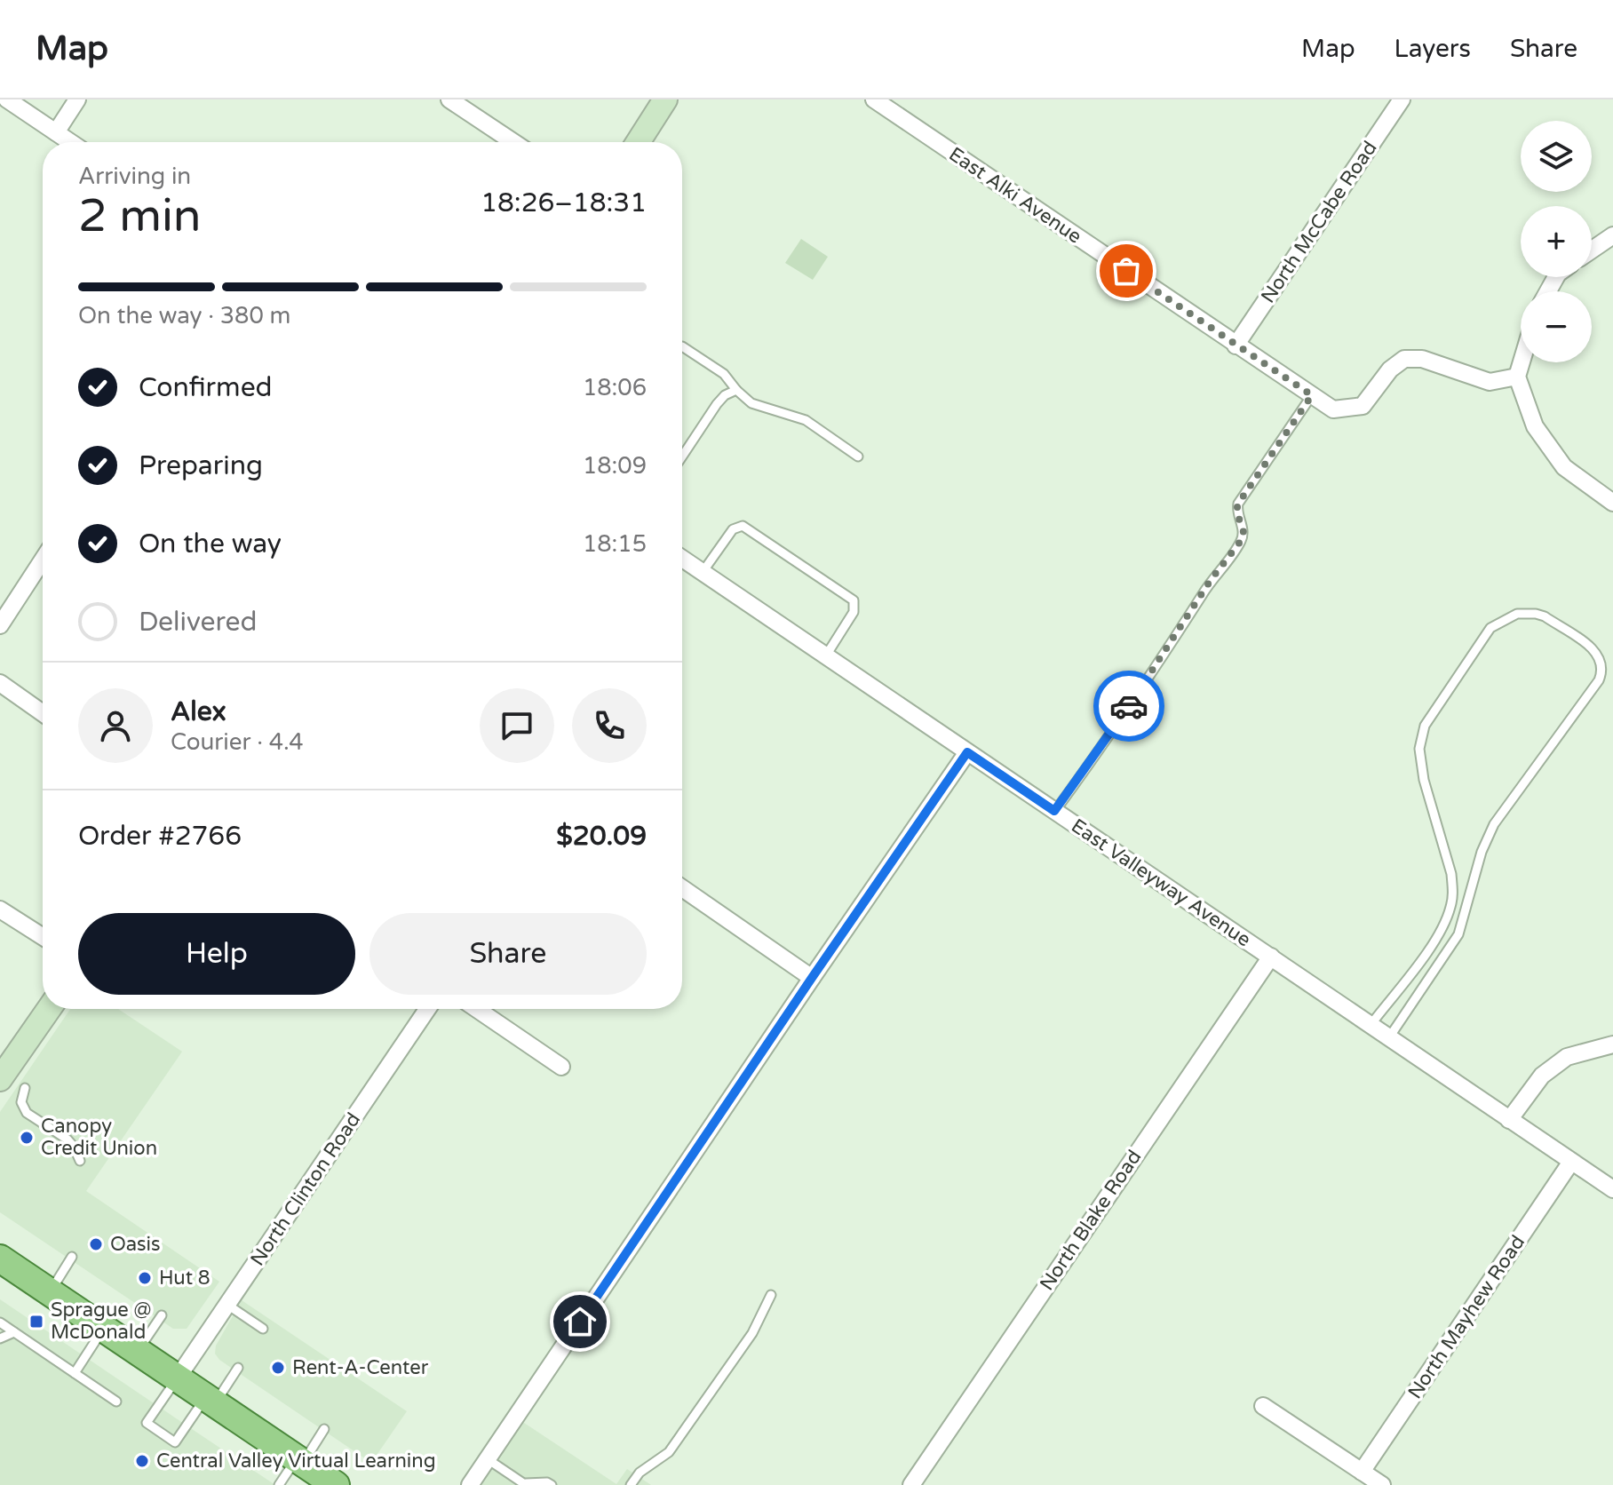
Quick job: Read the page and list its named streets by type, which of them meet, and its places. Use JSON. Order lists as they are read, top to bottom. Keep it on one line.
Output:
{"streets":{"street":["East Alki Avenue","North McCabe Road","East Valleyway Avenue","North Clinton Road","North Blake Road","North Mayhew Road"]},"crossings":[["East Alki Avenue","North McCabe Road"],["East Valleyway Avenue","North Blake Road"],["East Valleyway Avenue","North Mayhew Road"]],"places":{"other":["Canopy Credit Union","Oasis","Hut 8","Rent-A-Center","Central Valley Virtual Learning"],"transit":["Sprague @ McDonald"]},"page":{"header":"Map","nav":["Map","Layers","Share"],"map_buttons":["+","−"],"heading":["2 min","Arriving in","18:26–18:31"],"panel":["Alex","Courier · 4.4","Order #2766","$20.09"],"bar":"On the way · 380 m","list":[["Confirmed","18:06"],["Preparing","18:09"],["On the way","18:15"],"Delivered"],"buttons":["Help","Share"]}}
